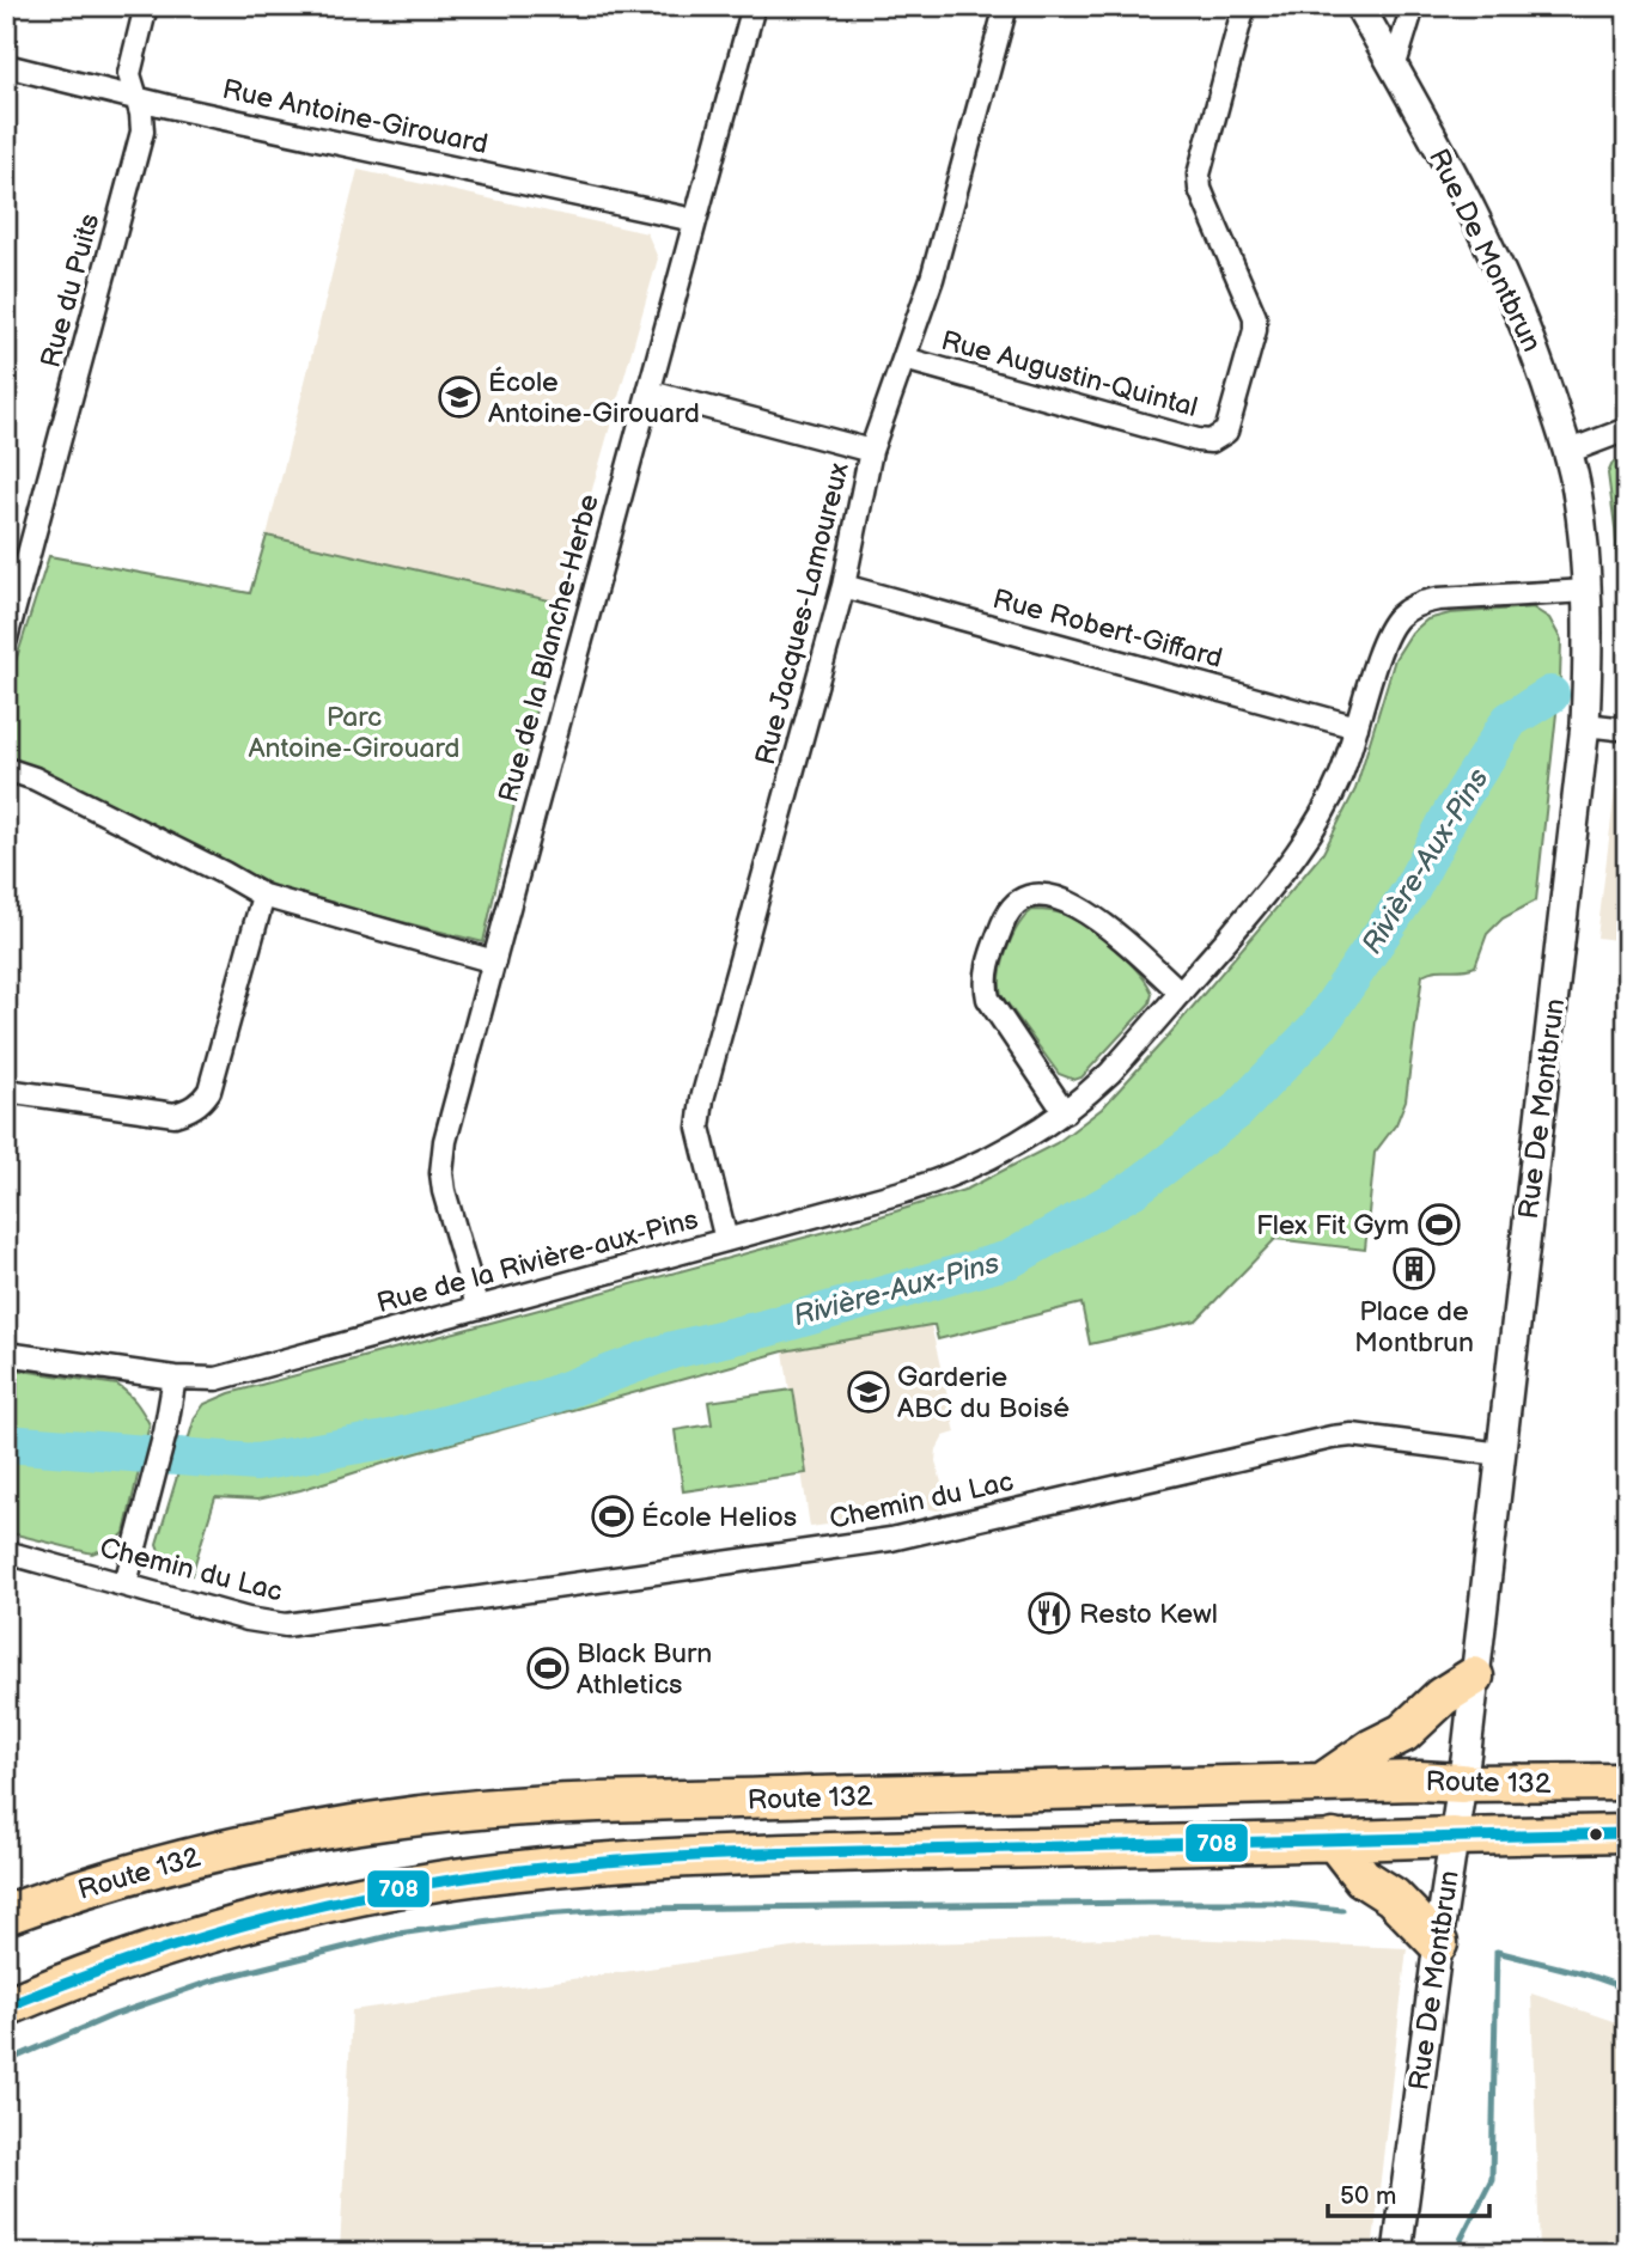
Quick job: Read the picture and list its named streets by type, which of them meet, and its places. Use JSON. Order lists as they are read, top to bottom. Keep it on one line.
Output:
{"streets":{"highway":["Route 132"],"street":["Rue Antoine-Girouard","Rue De Montbrun","Rue du Puits","Rue Augustin-Quintal","Rue Jacques-Lamoureux","Rue Robert-Giffard","Rue de la Blanche-Herbe","Rue de la Rivière-aux-Pins","Chemin du Lac"]},"crossings":[["Rue Antoine-Girouard","Rue du Puits"],["Rue Antoine-Girouard","Rue de la Blanche-Herbe"],["Rue De Montbrun","Rue de la Rivière-aux-Pins"],["Rue De Montbrun","Chemin du Lac"],["Rue De Montbrun","Route 132"],["Rue Augustin-Quintal","Rue Jacques-Lamoureux"],["Rue Jacques-Lamoureux","Rue Robert-Giffard"],["Rue Jacques-Lamoureux","Rue de la Rivière-aux-Pins"],["Rue Robert-Giffard","Rue de la Rivière-aux-Pins"],["Rue de la Blanche-Herbe","Rue de la Rivière-aux-Pins"]],"water":["Rivière-Aux-Pins"],"parks":["Parc Antoine-Girouard"],"places":{"school or university":["École Antoine-Girouard","Garderie ABC du Boisé"],"sports":["Flex Fit Gym","École Helios","Black Burn Athletics"],"building":["Place de Montbrun"],"restaurant":["Resto Kewl"]},"lines":["transit line 708"],"scale_bar":"50 m"}
